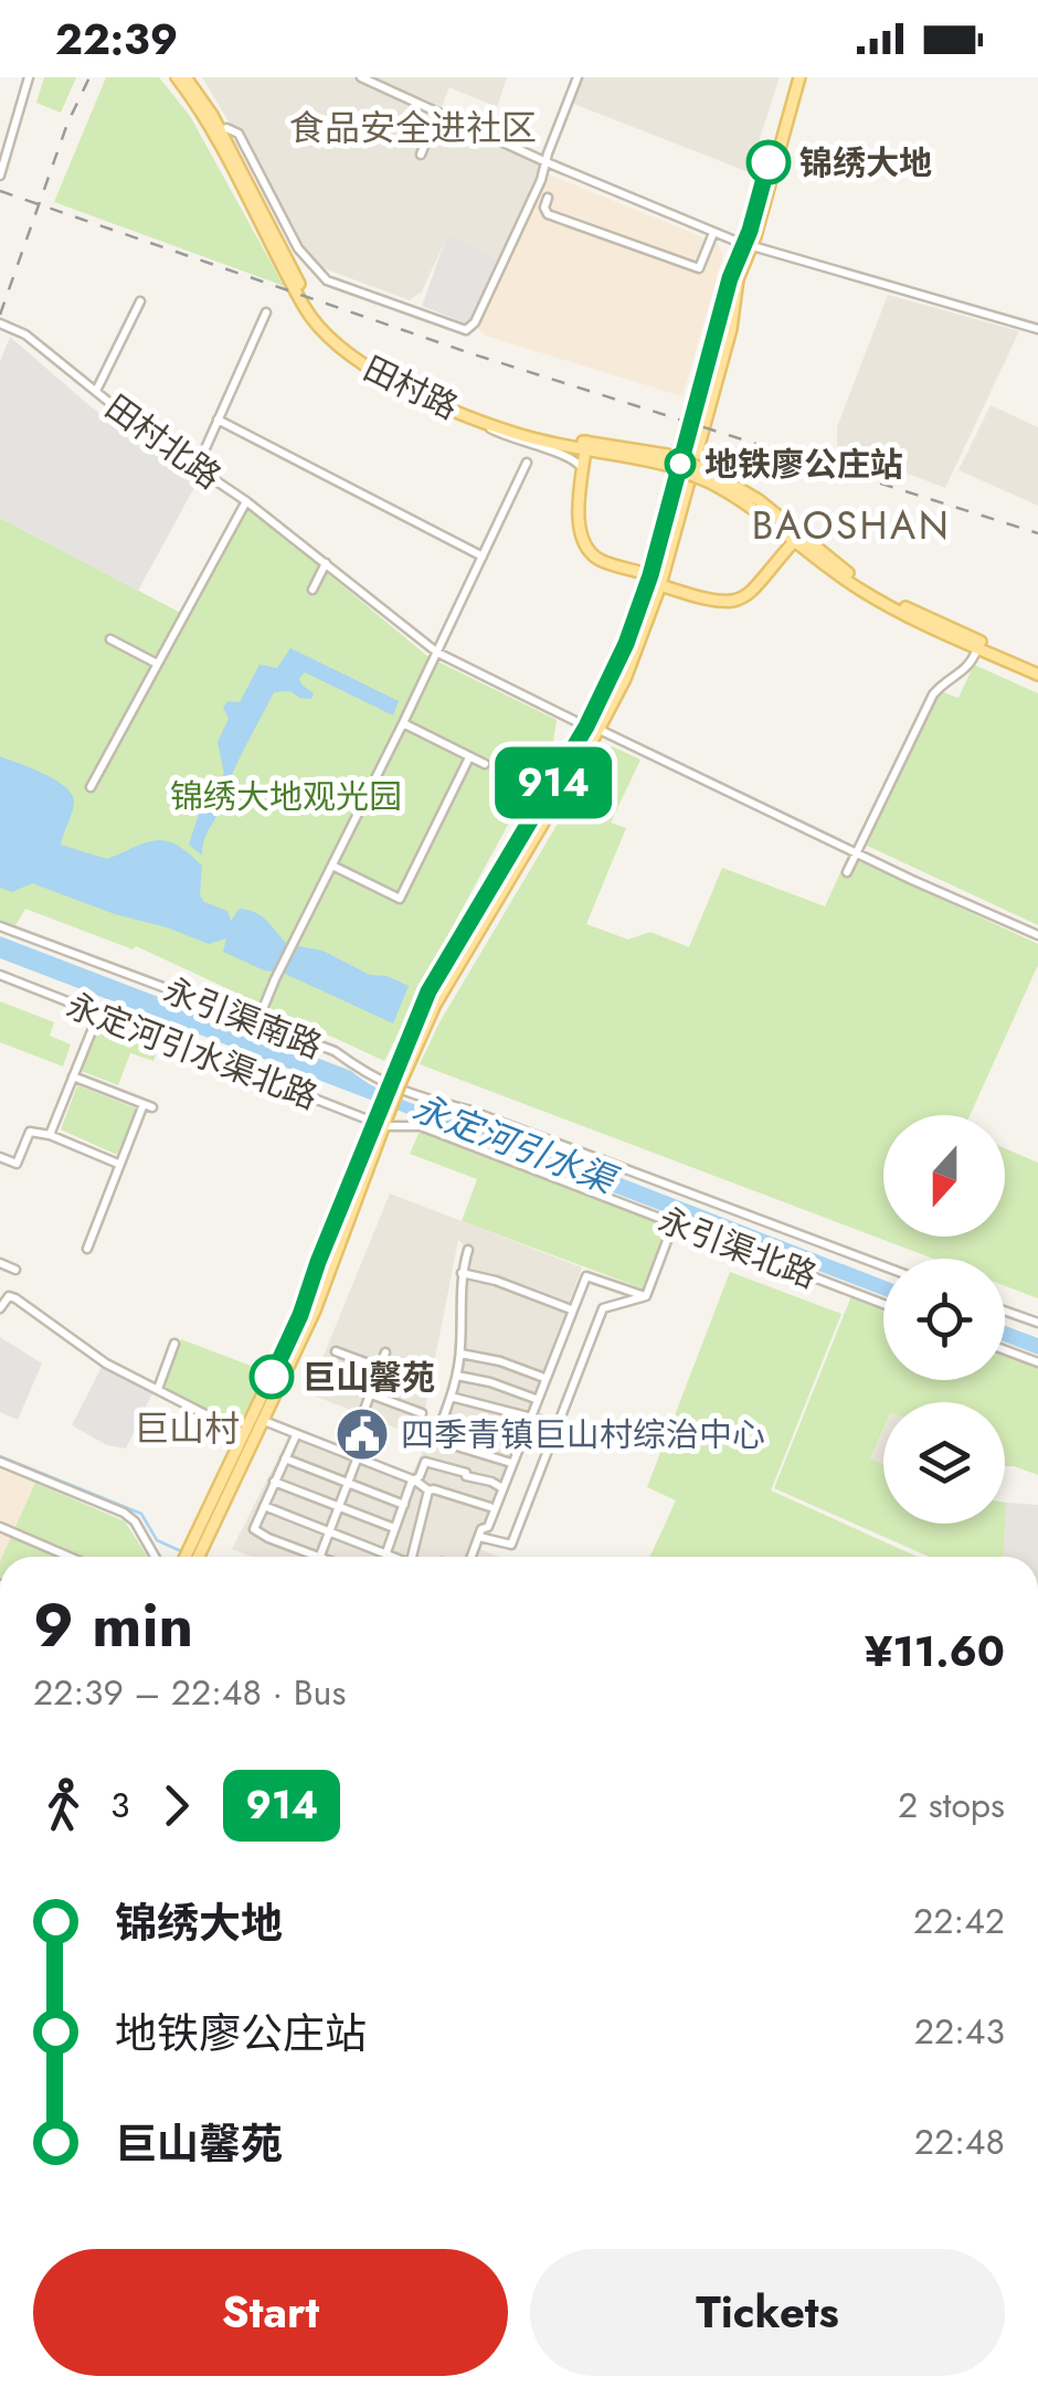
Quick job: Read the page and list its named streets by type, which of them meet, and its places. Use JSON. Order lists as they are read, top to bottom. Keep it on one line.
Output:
{"streets":{"main road":["田村路"],"street":["田村北路","永引渠南路","永定河引水渠北路","永引渠北路"]},"crossings":[["永定河引水渠北路","永引渠北路"]],"districts":["食品安全进社区","BAOSHAN","巨山村"],"water":["永定河引水渠"],"parks":["锦绣大地观光园"],"places":{"other":["锦绣大地","地铁廖公庄站","巨山馨苑"],"public building":["四季青镇巨山村综治中心"]},"lines":["bus line 914"],"north":"bottom","page":{"status":"22:39","on_map":"914","heading":["9 min","22:39 – 22:48 · Bus","¥11.60"],"legs":["3","914","2 stops"],"list":[{"name":"锦绣大地","value":"22:42"},{"name":"地铁廖公庄站","value":"22:43"},{"name":"巨山馨苑","value":"22:48"}],"buttons":["Start","Tickets"]}}
